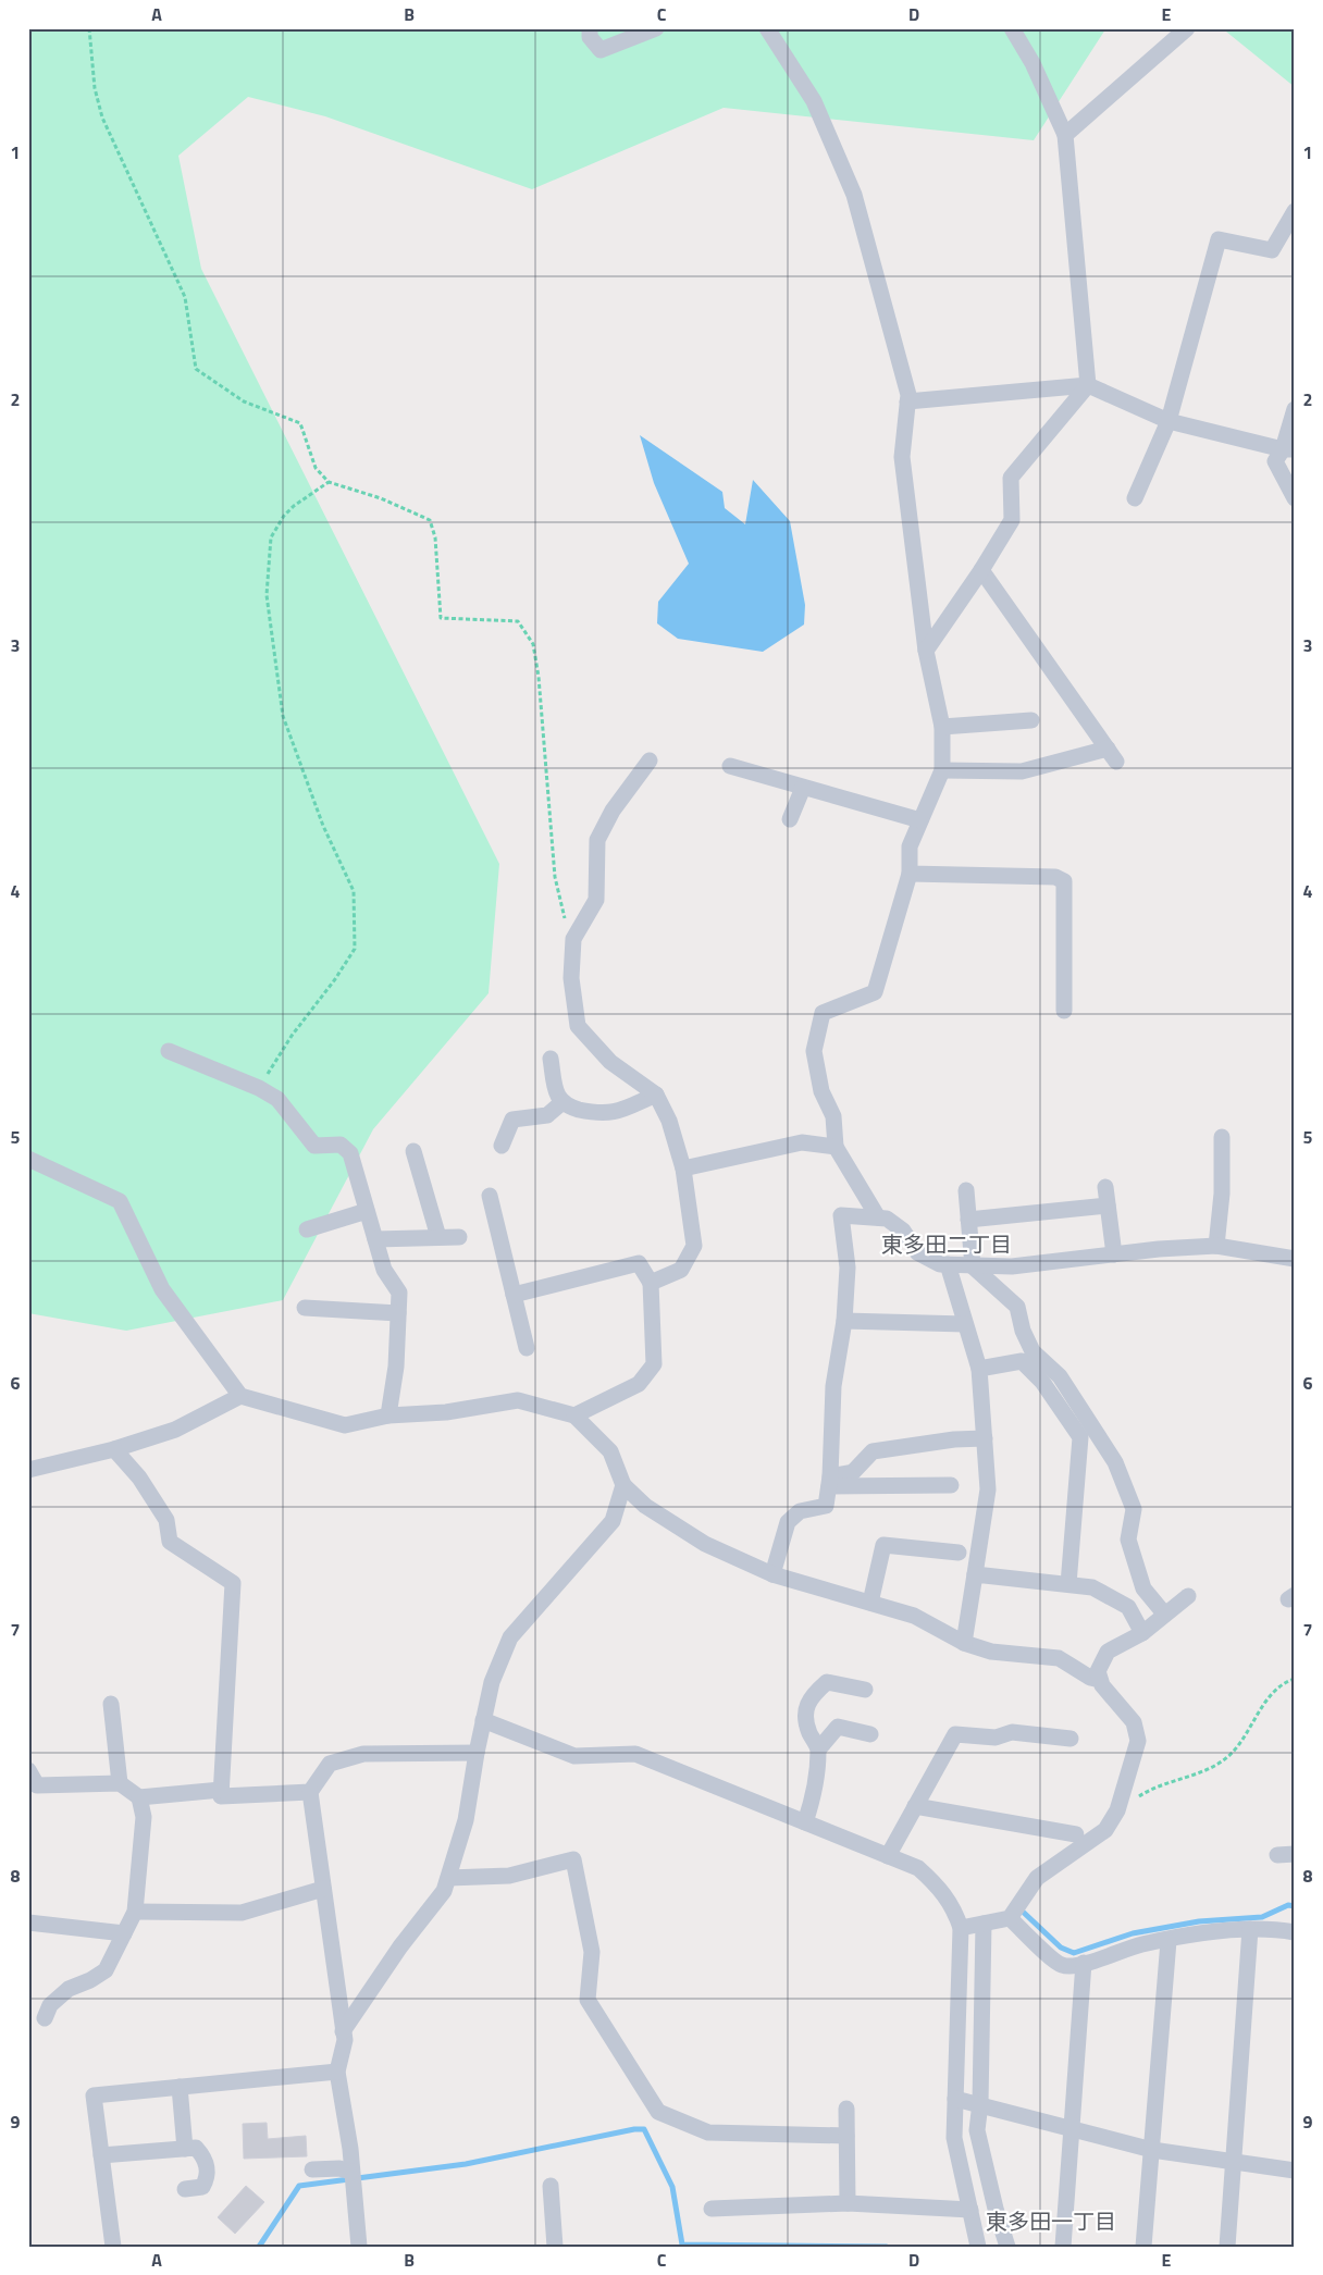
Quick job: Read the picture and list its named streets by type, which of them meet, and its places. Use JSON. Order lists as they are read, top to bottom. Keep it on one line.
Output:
{"districts":["東多田二丁目","東多田一丁目"],"grid":{"columns":["A","B","C","D","E"],"rows":["1","2","3","4","5","6","7","8","9"]}}
